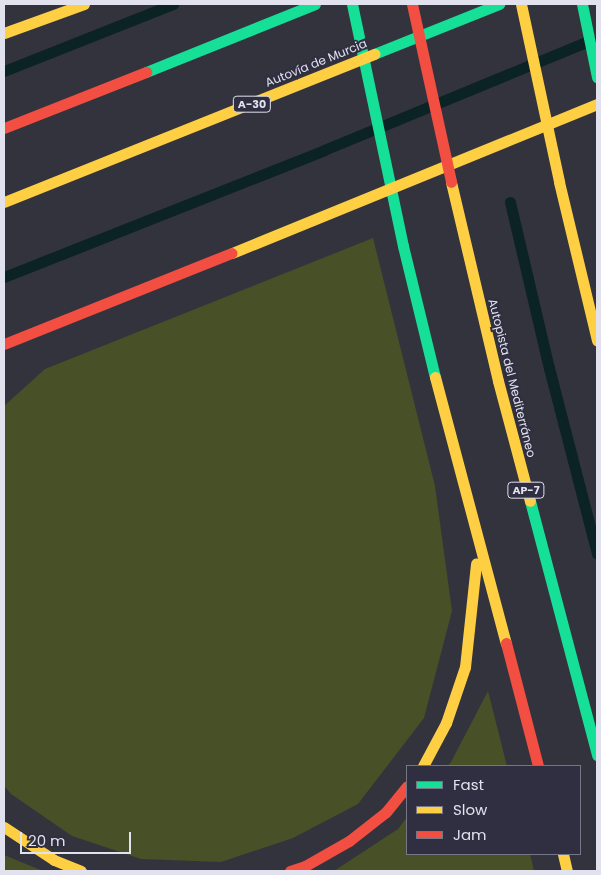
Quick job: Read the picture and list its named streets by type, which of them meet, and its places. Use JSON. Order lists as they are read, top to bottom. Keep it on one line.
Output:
{"streets":{"highway":["Autovía de Murcia","A-30","Autopista del Mediterráneo","AP-7"]},"legend":["Fast","Slow","Jam"],"scale_bar":"20 m"}
